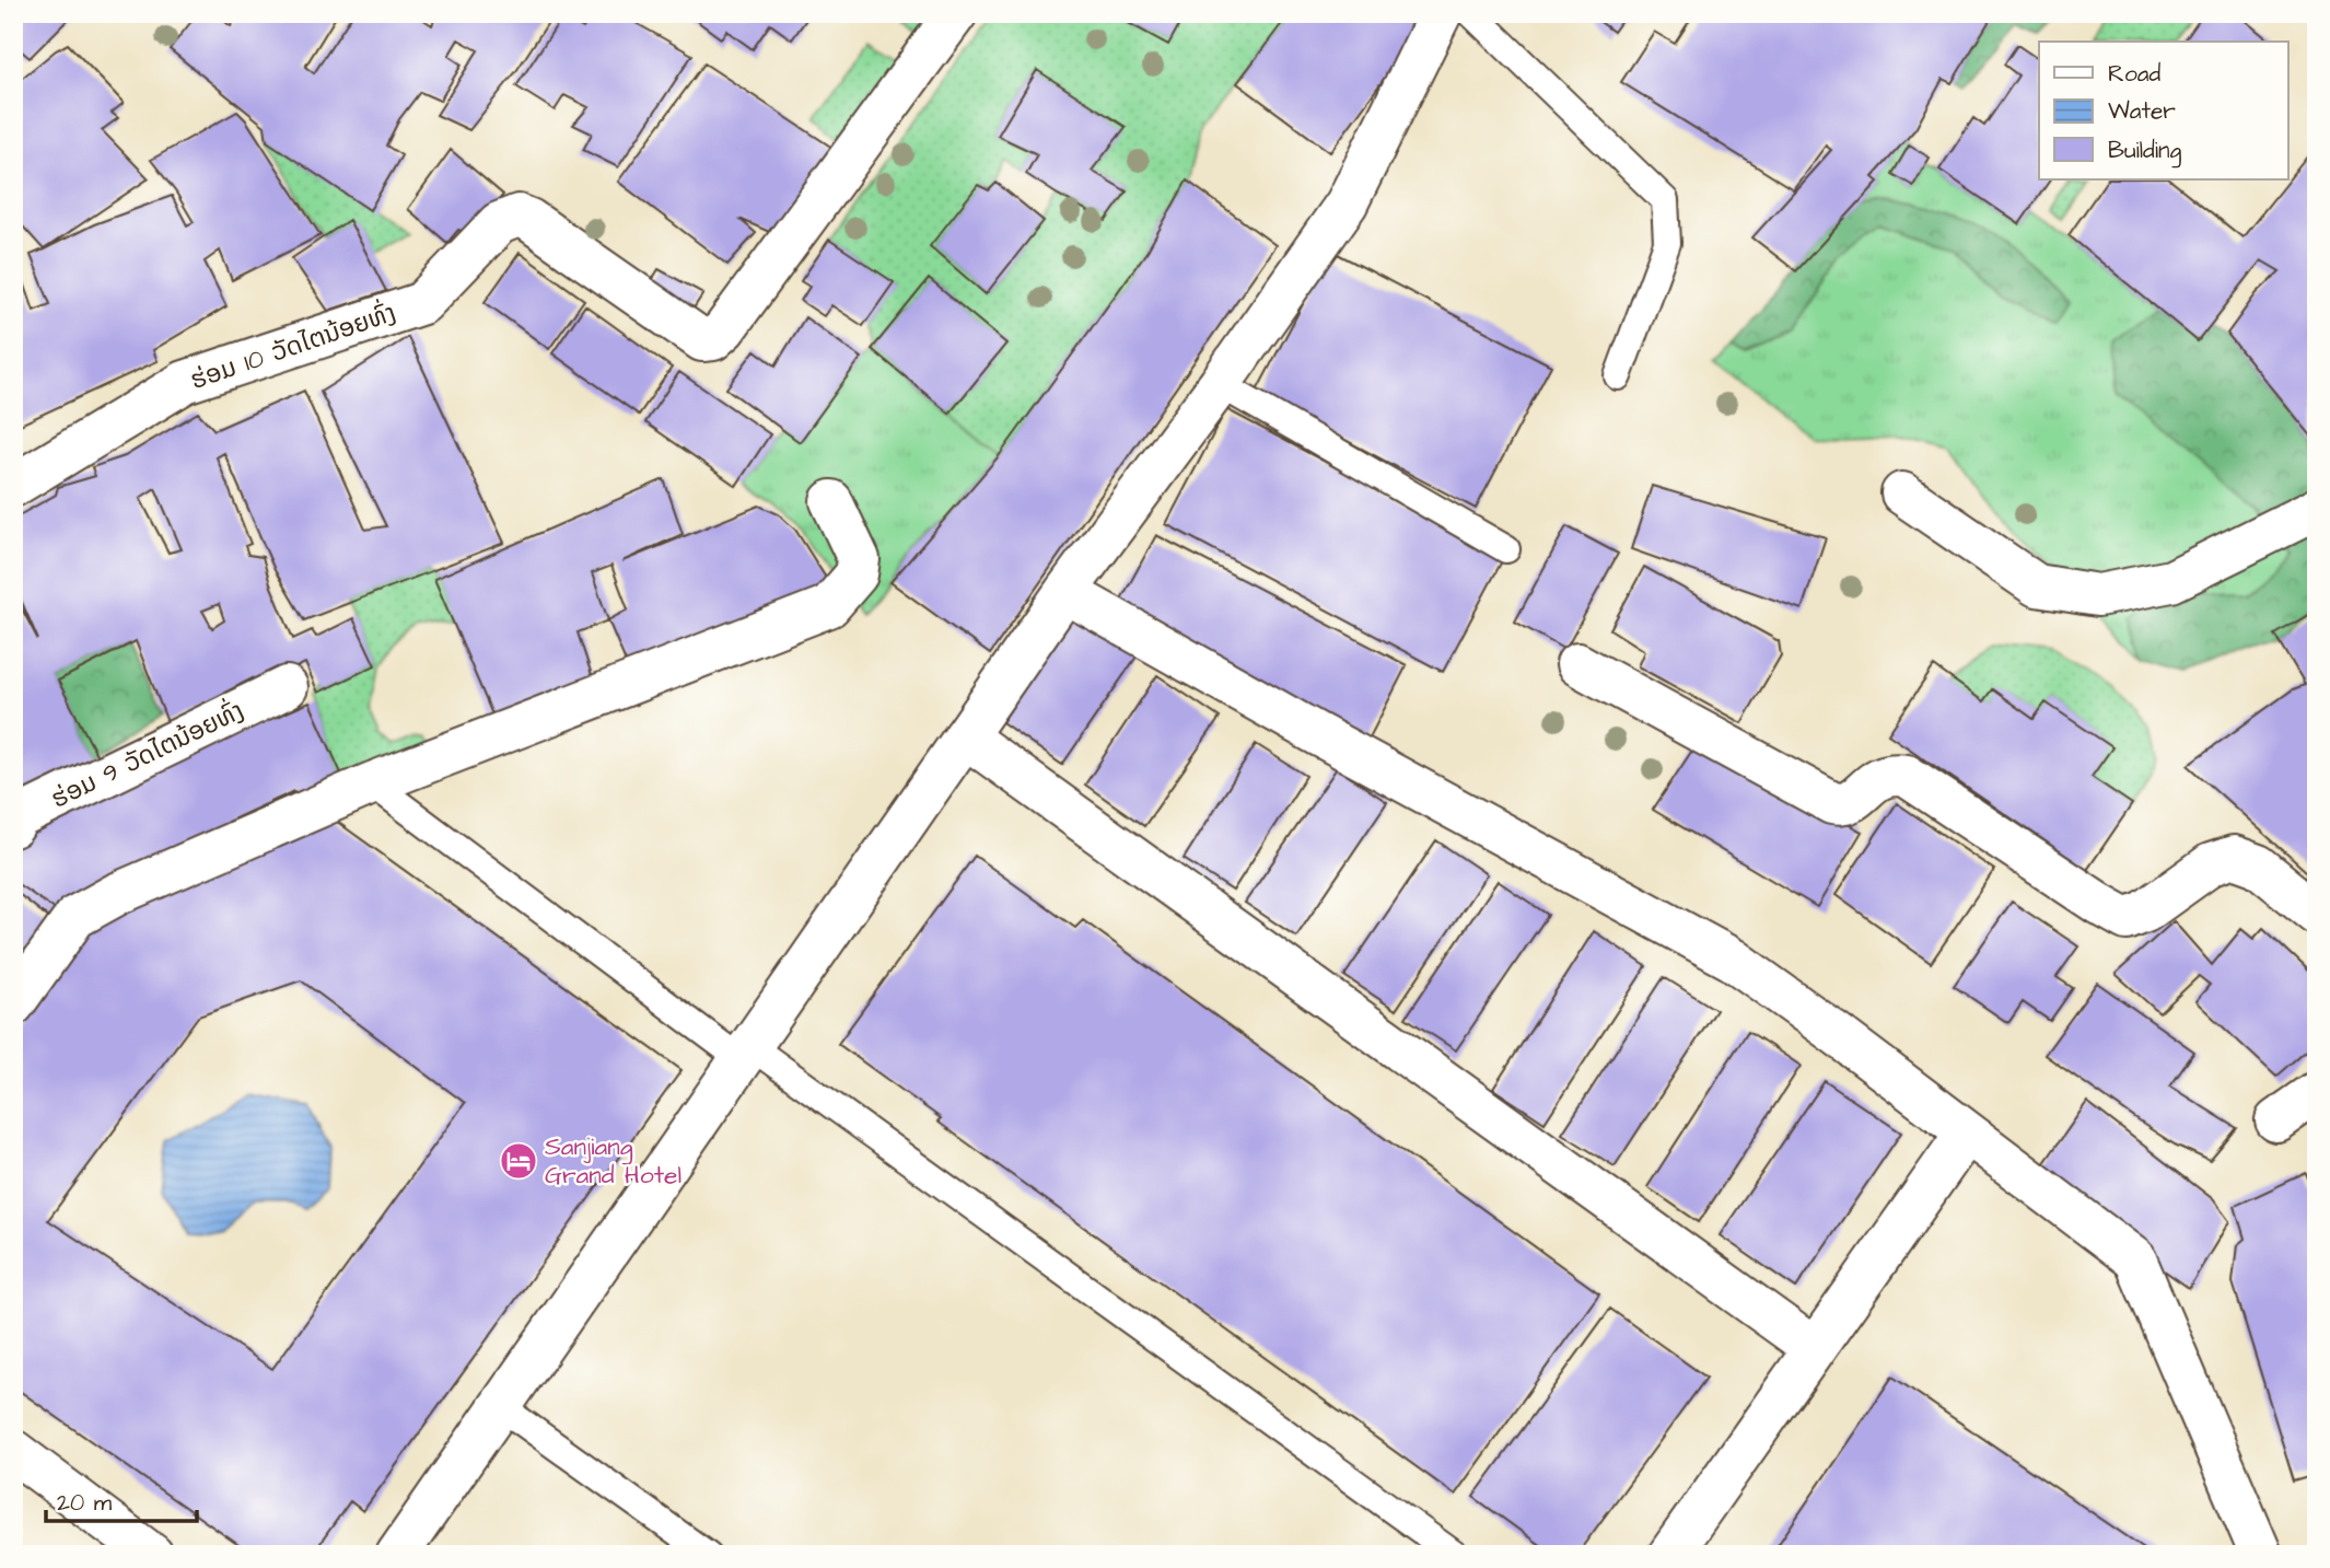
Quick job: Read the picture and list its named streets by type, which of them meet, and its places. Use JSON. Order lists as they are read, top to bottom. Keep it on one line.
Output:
{"streets":{"street":["ຮ່ອມ 10 ວັດໄຕນ້ອຍທົ່ງ","ຮ່ອມ 9 ວັດໄຕນ້ອຍທົ່ງ"]},"places":{"hotel":["Sanjiang Grand Hotel"]},"legend":["Road","Water","Building"],"scale_bar":"20 m"}
